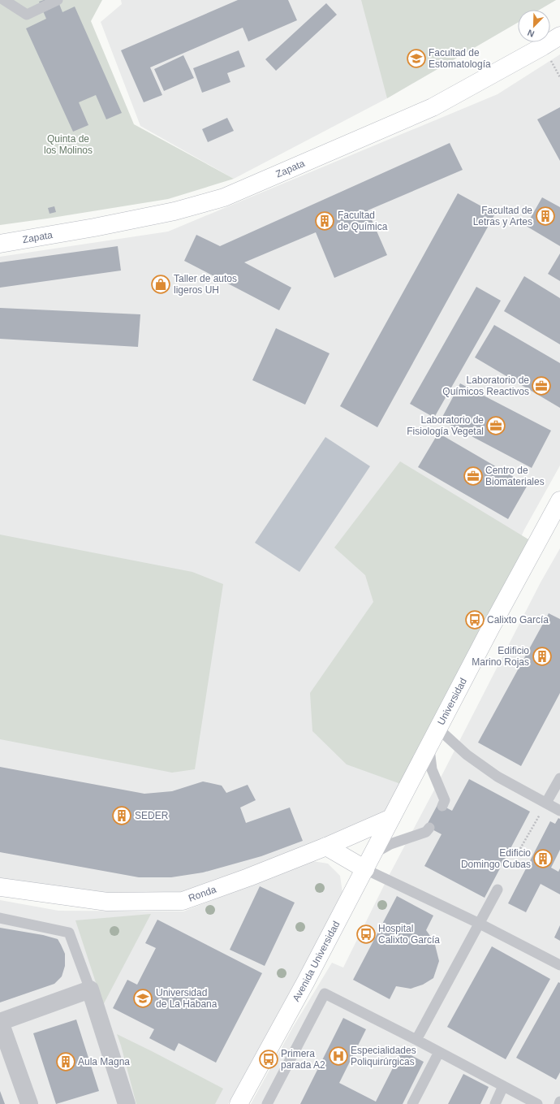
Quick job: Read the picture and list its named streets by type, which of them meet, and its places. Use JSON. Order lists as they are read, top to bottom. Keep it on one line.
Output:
{"streets":{"main road":["Zapata","Universidad","Ronda","Avenida Universidad"]},"crossings":[["Universidad","Ronda"],["Universidad","Avenida Universidad"],["Ronda","Avenida Universidad"]],"parks":["Quinta de los Molinos"],"places":{"school or university":["Facultad de Estomatología","Universidad de La Habana"],"building":["Facultad de Letras y Artes","Facultad de Química","Edificio Marino Rojas","SEDER","Edificio Domingo Cubas","Aula Magna"],"shop":["Taller de autos ligeros UH"],"office":["Laboratorio de Químicos Reactivos","Laboratorio de Fisiología Vegetal","Centro de Biomateriales"],"bus stop":["Calixto García","Hospital Calixto García","Primera parada A2"],"hospital":["Especialidades Poliquirúrgicas"]},"north":"bottom left"}
